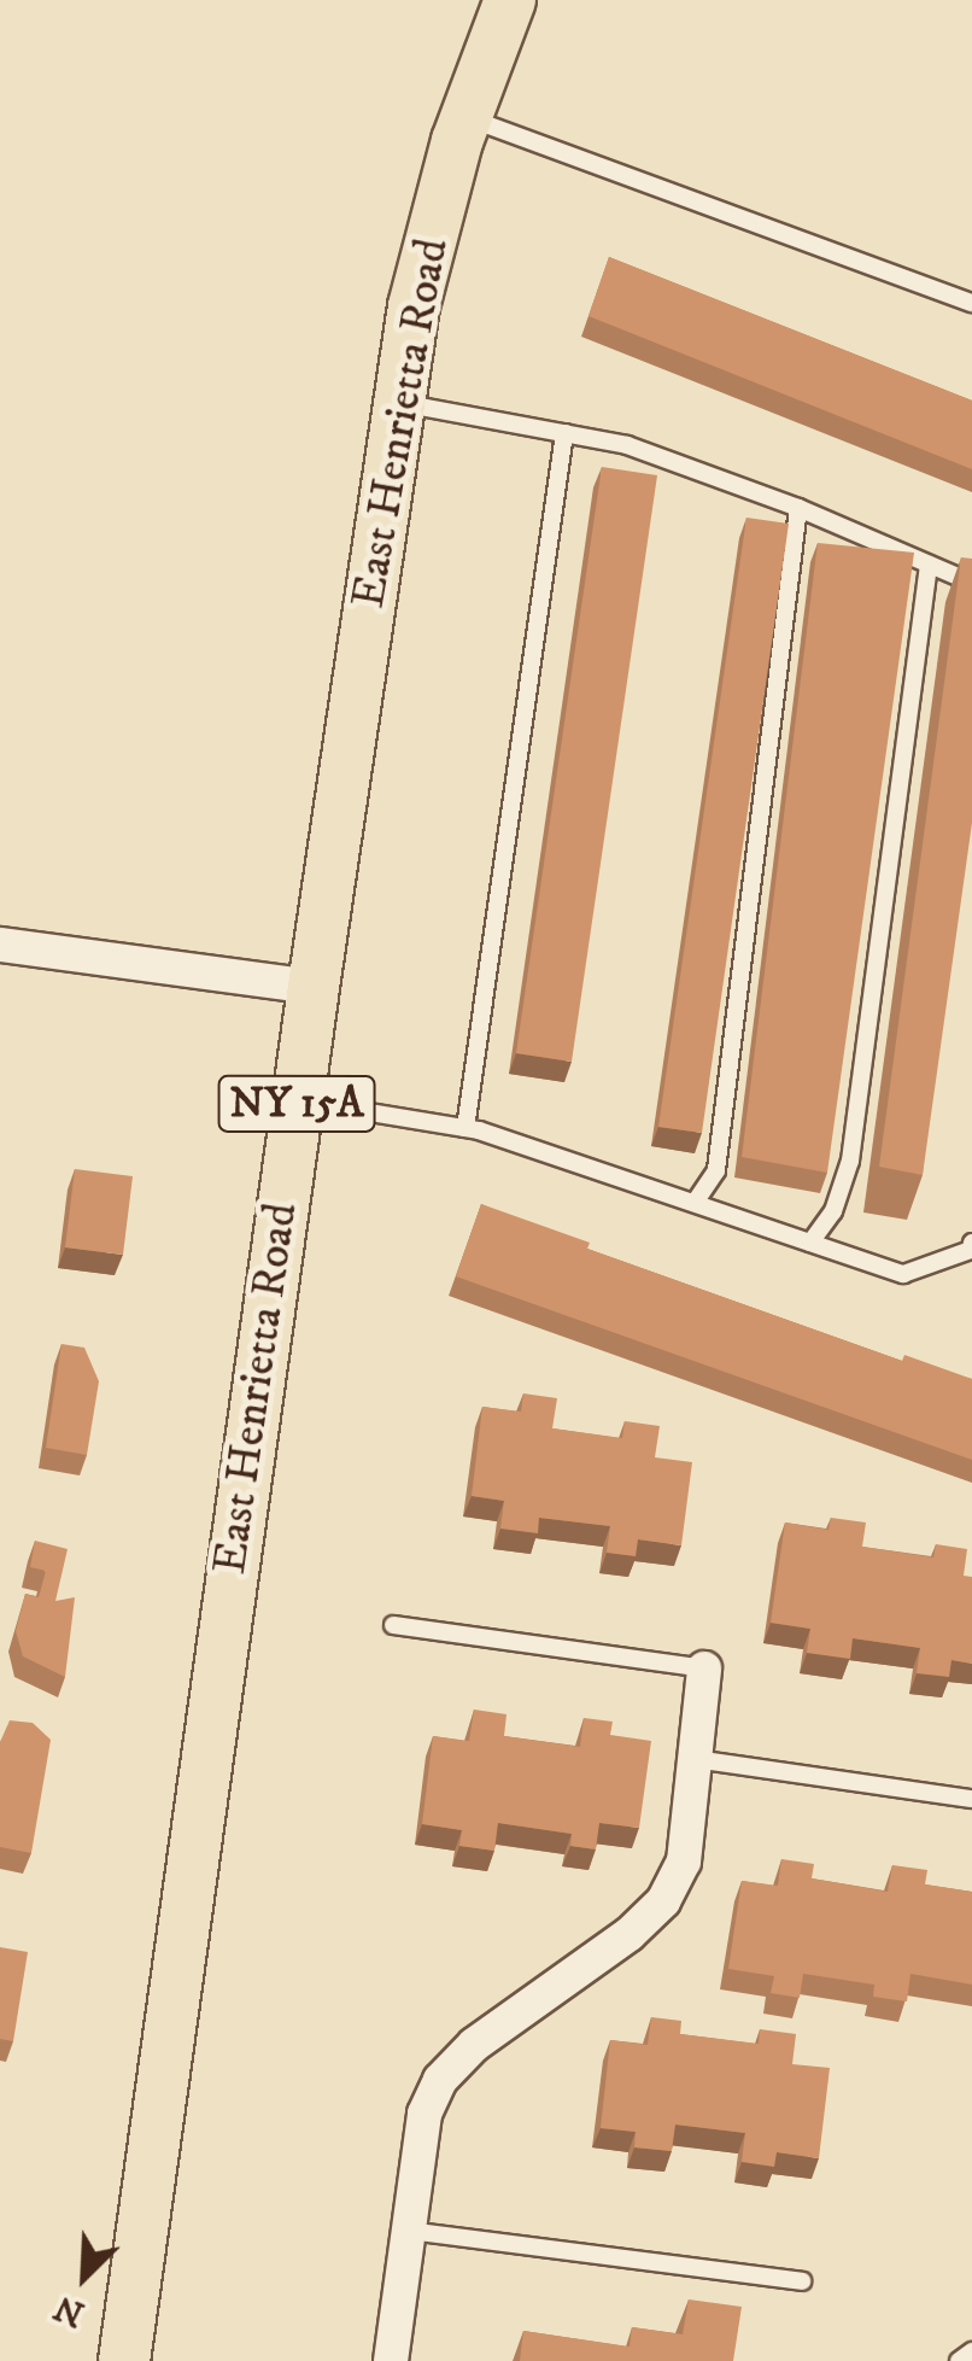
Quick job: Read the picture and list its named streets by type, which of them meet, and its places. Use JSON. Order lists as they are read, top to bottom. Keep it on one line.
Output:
{"streets":{"main road":["East Henrietta Road","NY 15A"]},"north":"bottom left"}
